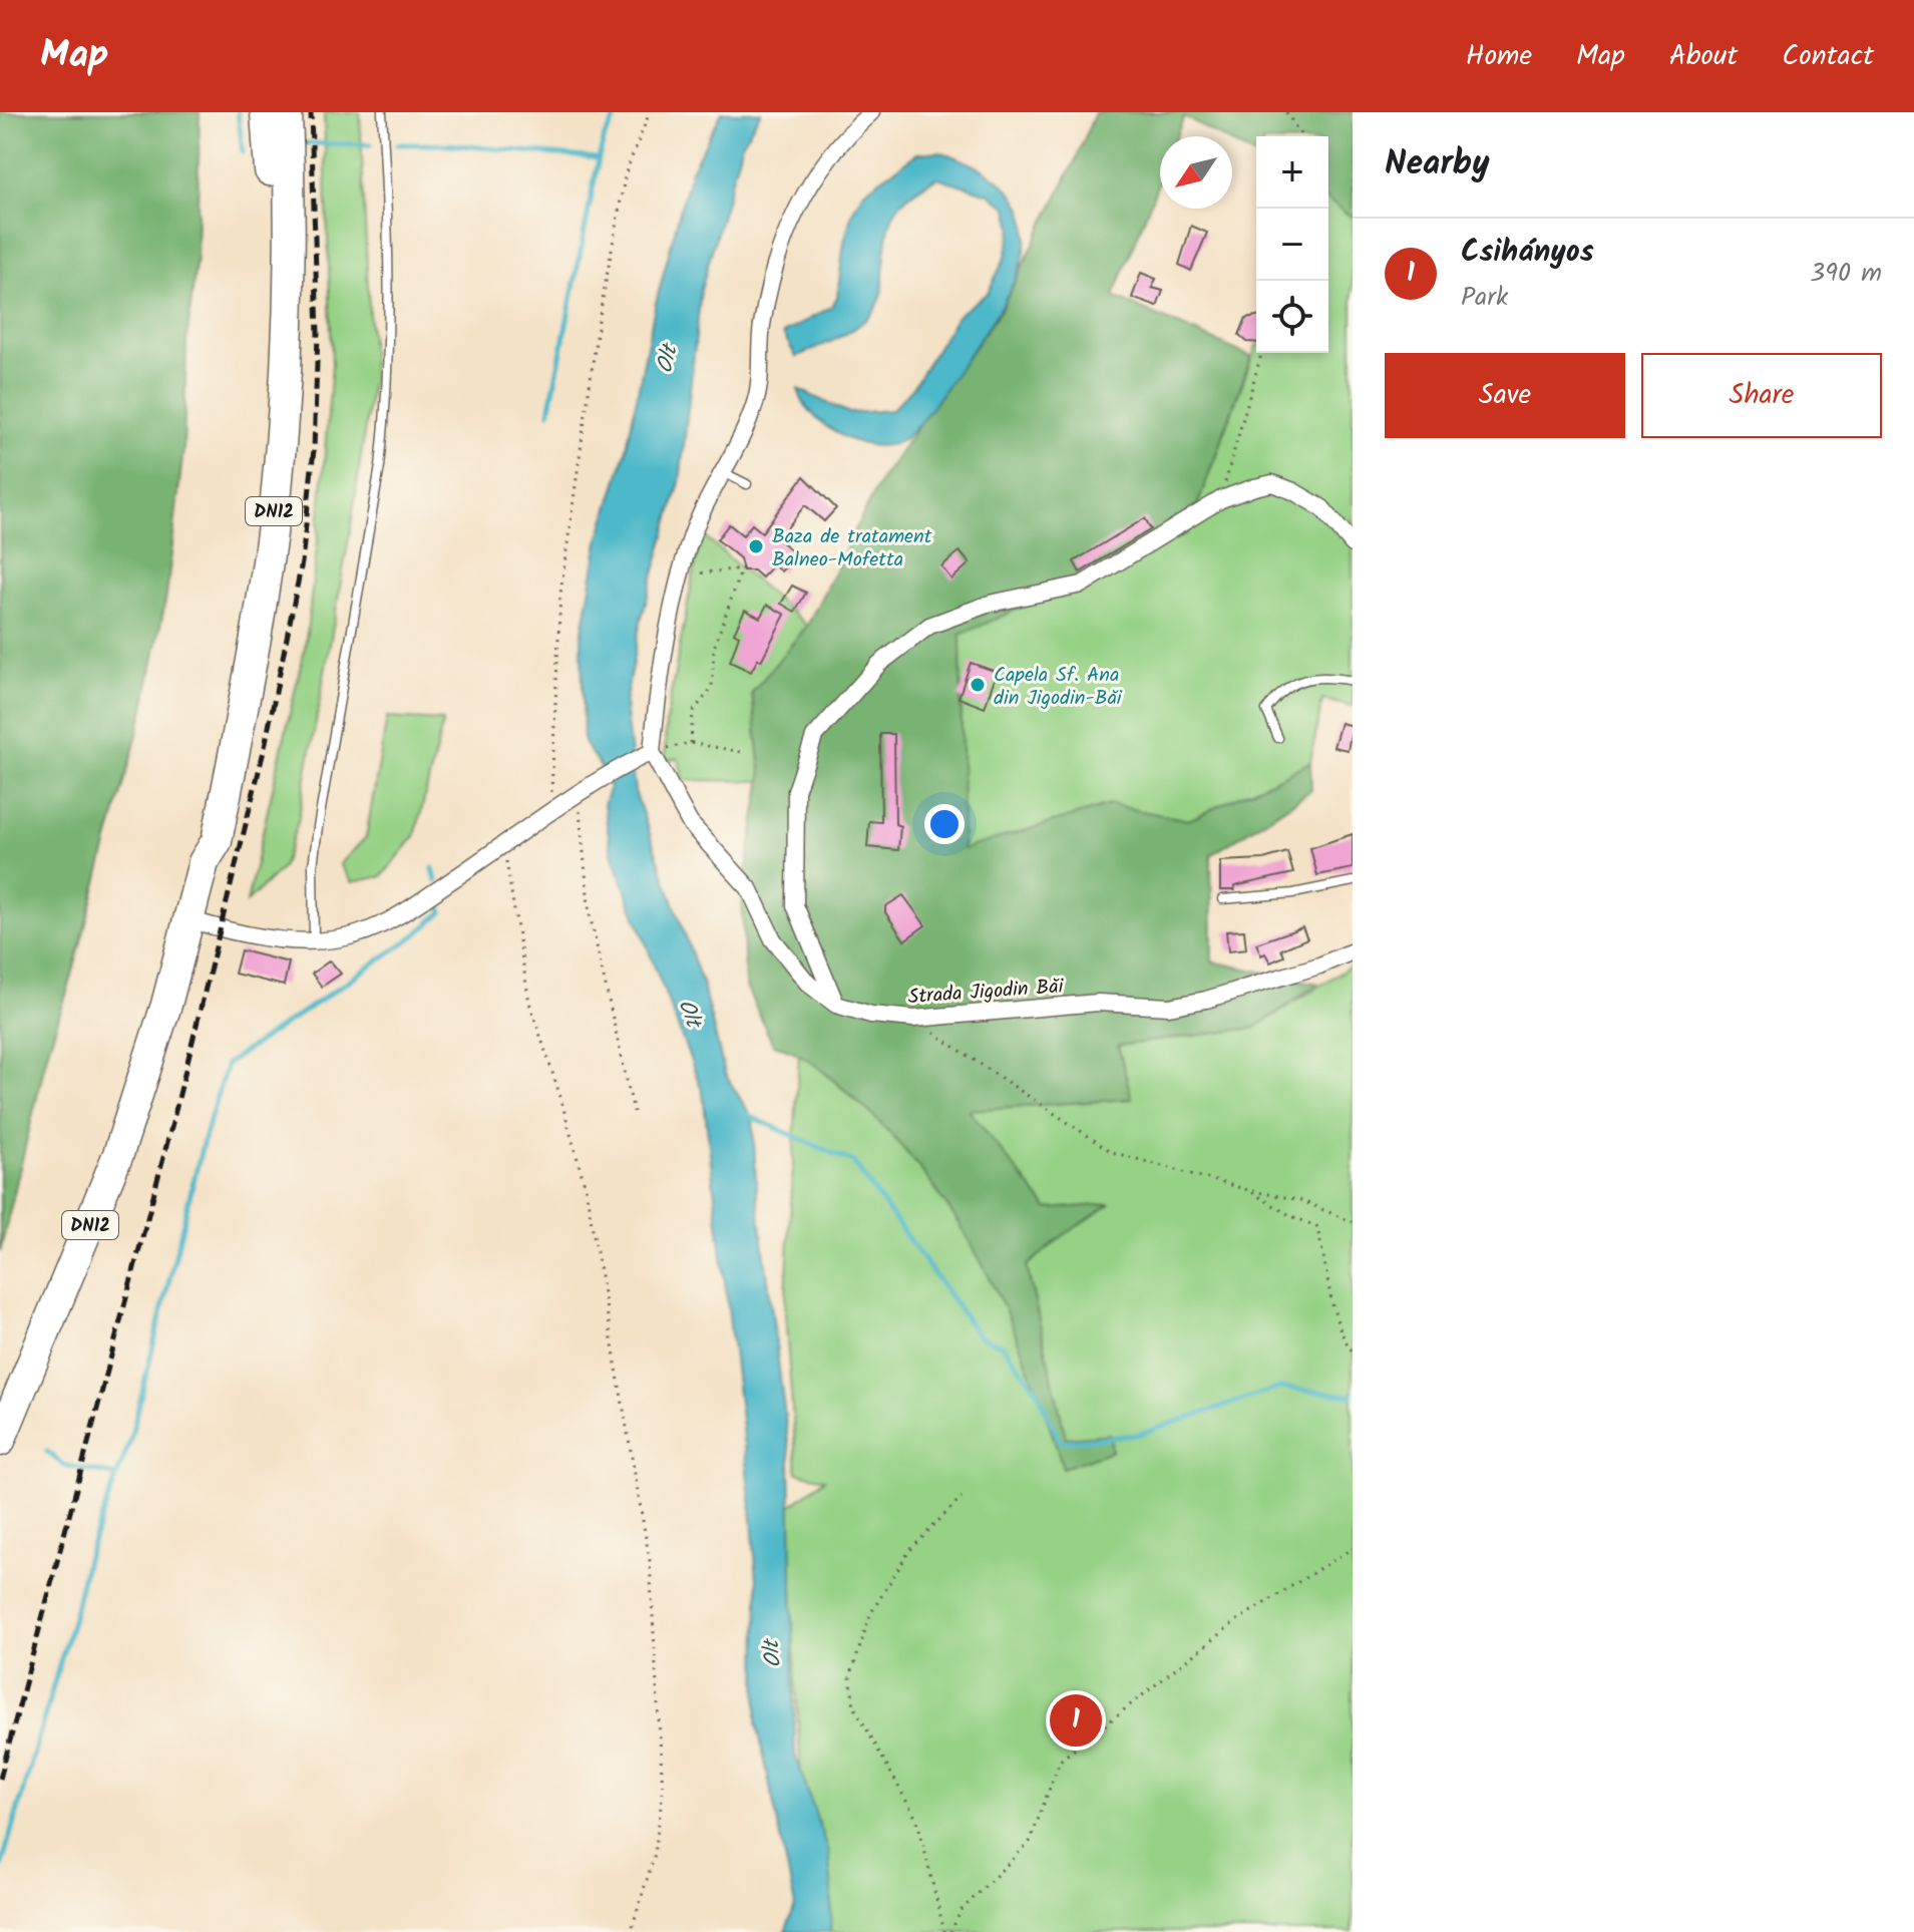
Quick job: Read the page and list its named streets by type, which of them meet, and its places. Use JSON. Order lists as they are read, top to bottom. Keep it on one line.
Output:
{"streets":{"highway":["DN12"],"street":["Strada Jigodin Băi"]},"water":["Olt"],"places":["Baza de tratament Balneo-Mofetta","Capela Sf. Ana din Jigodin-Băi"],"north":"bottom left","page":{"header":"Map","nav":["Home","Map","About","Contact"],"heading":"Nearby","map_buttons":["+","−"],"list":[{"mark":"1","name":"Csihányos","note":"Park","value":"390 m"}],"buttons":["Save","Share"],"pins":"1"}}
